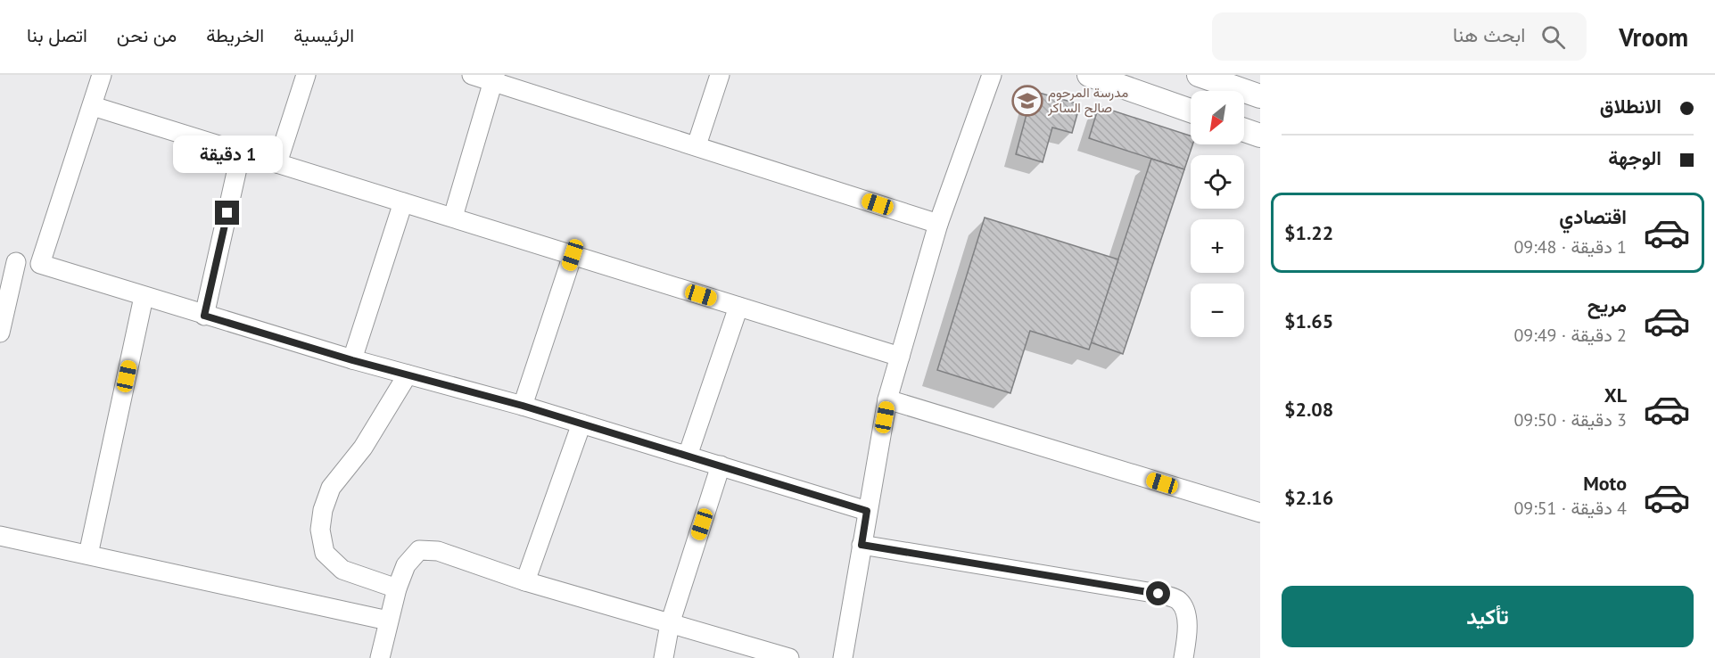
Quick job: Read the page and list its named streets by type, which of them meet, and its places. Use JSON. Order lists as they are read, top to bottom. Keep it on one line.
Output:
{"places":{"school or university":["مدرسة المرحوم صالح الساكر"]},"north":"bottom left","page":{"header":"Vroom","search":"ابحث هنا","nav":["الرئيسية","الخريطة","من نحن","اتصل بنا"],"banner":["الانطلاق","الوجهة"],"map_buttons":["+","−"],"bubble":"1 دقيقة","list":[{"name":"اقتصادي","note":"1 دقيقة · 09:48","value":"$1.22"},{"name":"مريح","note":"2 دقيقة · 09:49","value":"$1.65"},{"name":"XL","note":"3 دقيقة · 09:50","value":"$2.08"},{"name":"Moto","note":"4 دقيقة · 09:51","value":"$2.16"}],"buttons":"تأكيد"}}
